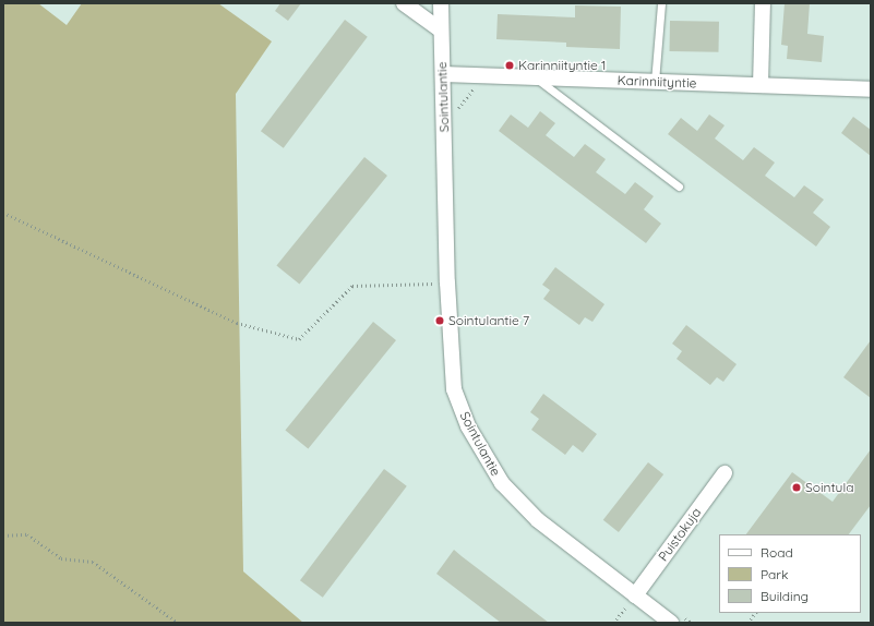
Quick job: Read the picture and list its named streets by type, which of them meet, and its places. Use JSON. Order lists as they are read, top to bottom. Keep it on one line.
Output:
{"streets":{"street":["Karinniityntie","Sointulantie","Puistokuja"]},"crossings":[["Karinniityntie","Sointulantie"],["Sointulantie","Puistokuja"]],"places":["Karinniityntie 1","Sointulantie 7","Sointula"],"legend":["Road","Park","Building"]}
